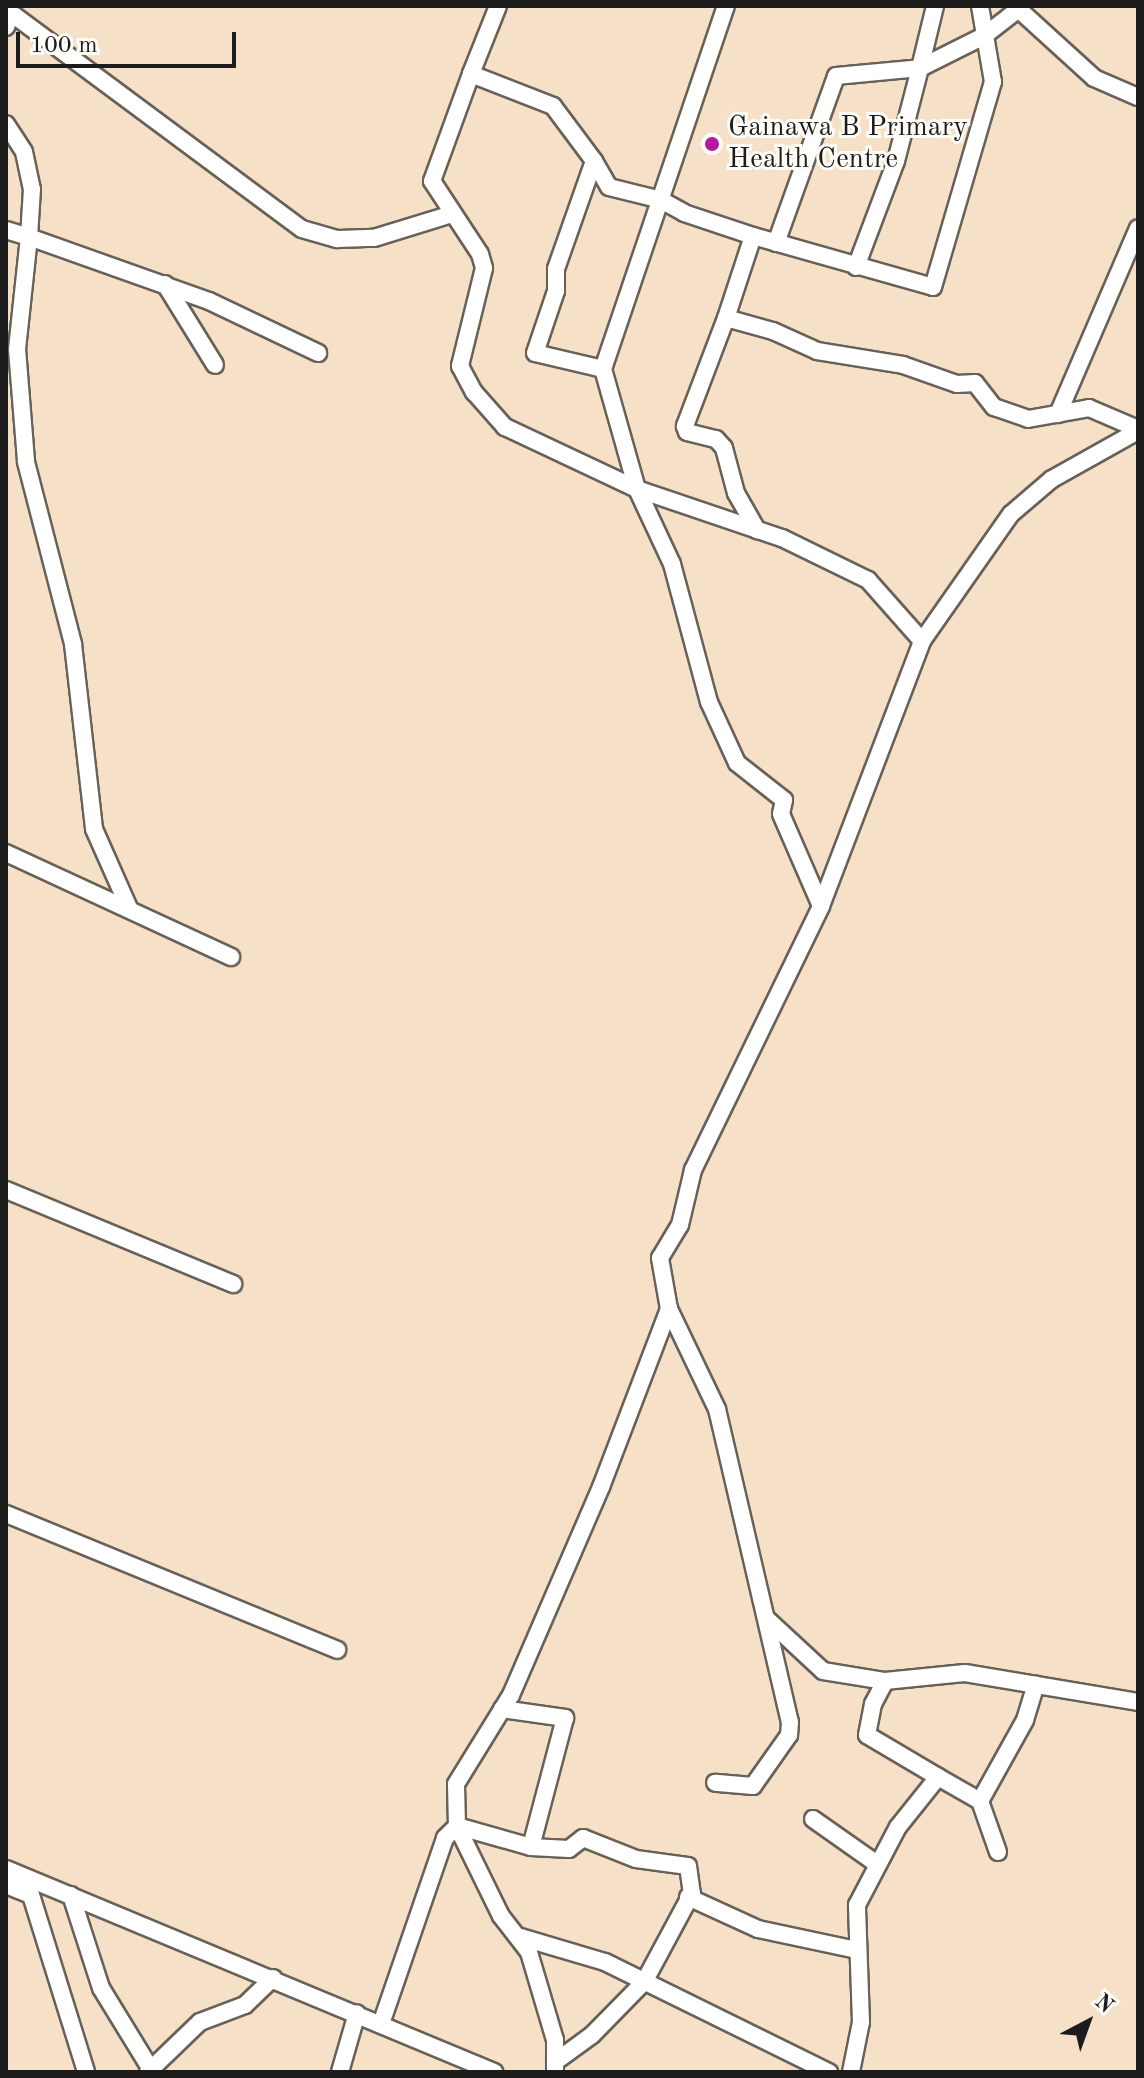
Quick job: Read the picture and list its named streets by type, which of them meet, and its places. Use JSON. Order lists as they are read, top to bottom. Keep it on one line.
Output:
{"places":["Gainawa B Primary Health Centre"],"scale_bar":"100 m","north":"top right"}
